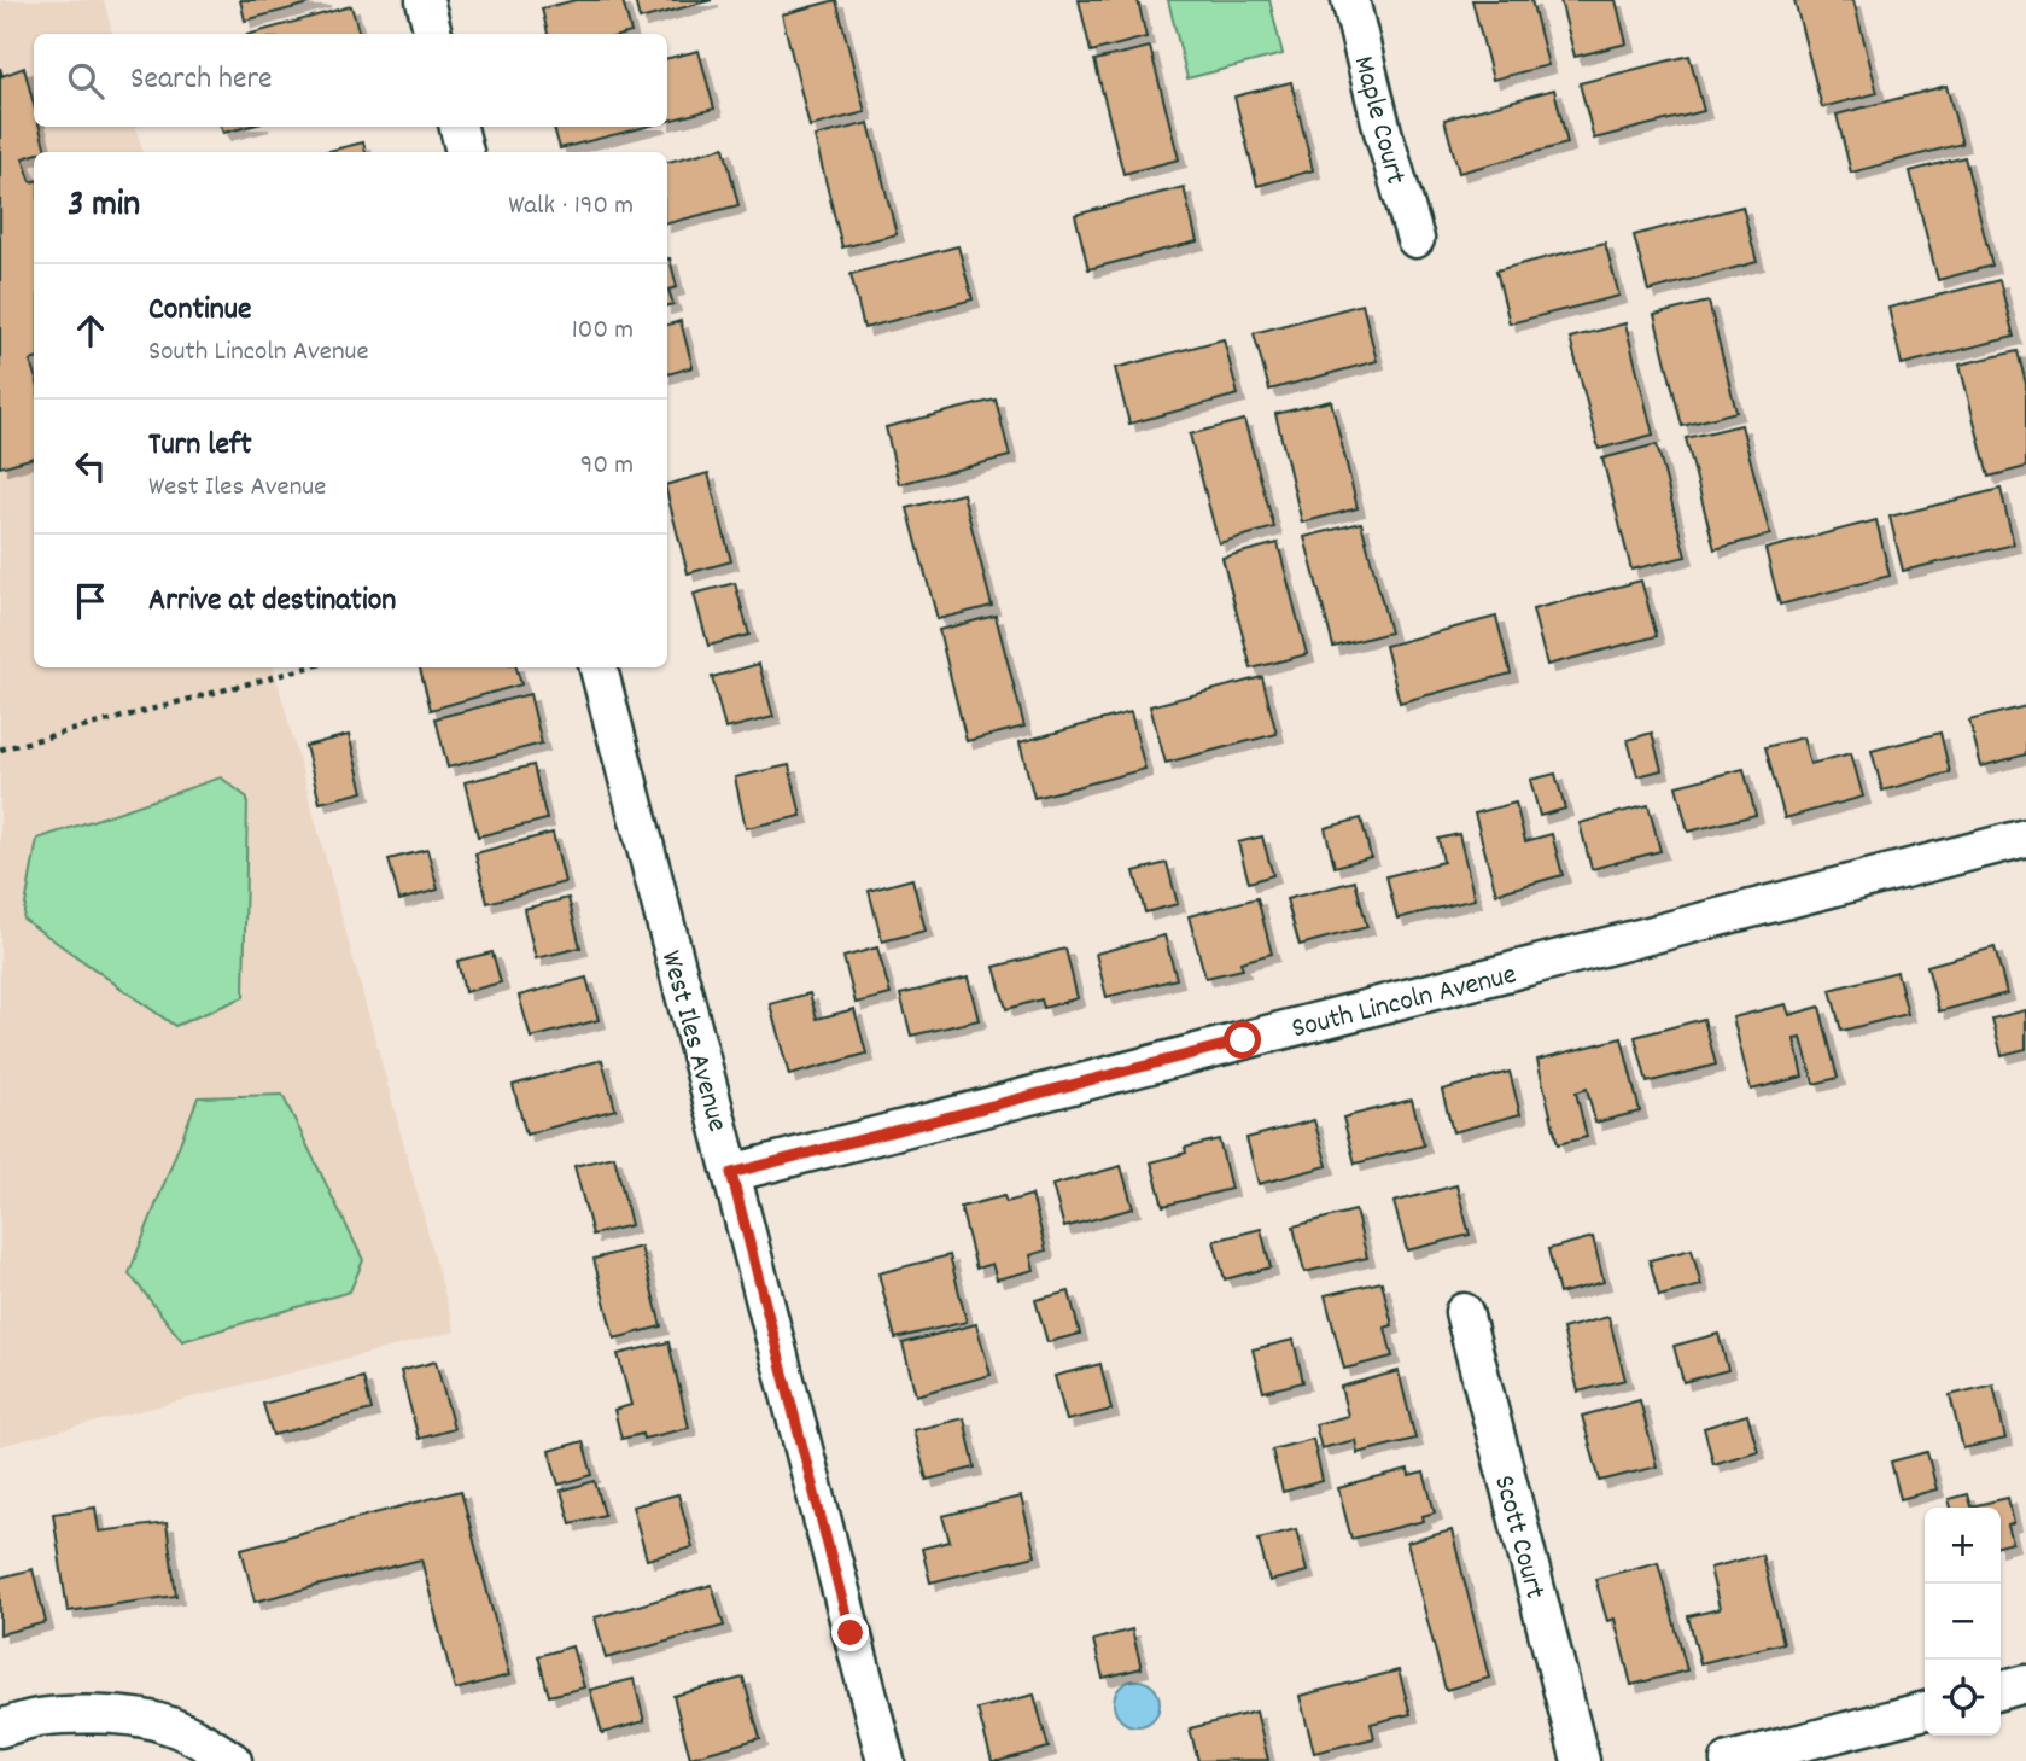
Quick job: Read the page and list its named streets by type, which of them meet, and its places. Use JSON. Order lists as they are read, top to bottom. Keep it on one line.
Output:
{"streets":{"street":["Maple Court","South Lincoln Avenue","West Iles Avenue","Scott Court"]},"crossings":[["South Lincoln Avenue","West Iles Avenue"]],"page":{"search":"Search here","heading":["3 min","Walk · 190 m"],"list":[["Continue","South Lincoln Avenue","100 m"],["Turn left","West Iles Avenue","90 m"],"Arrive at destination"],"map_buttons":["+","−"]}}
